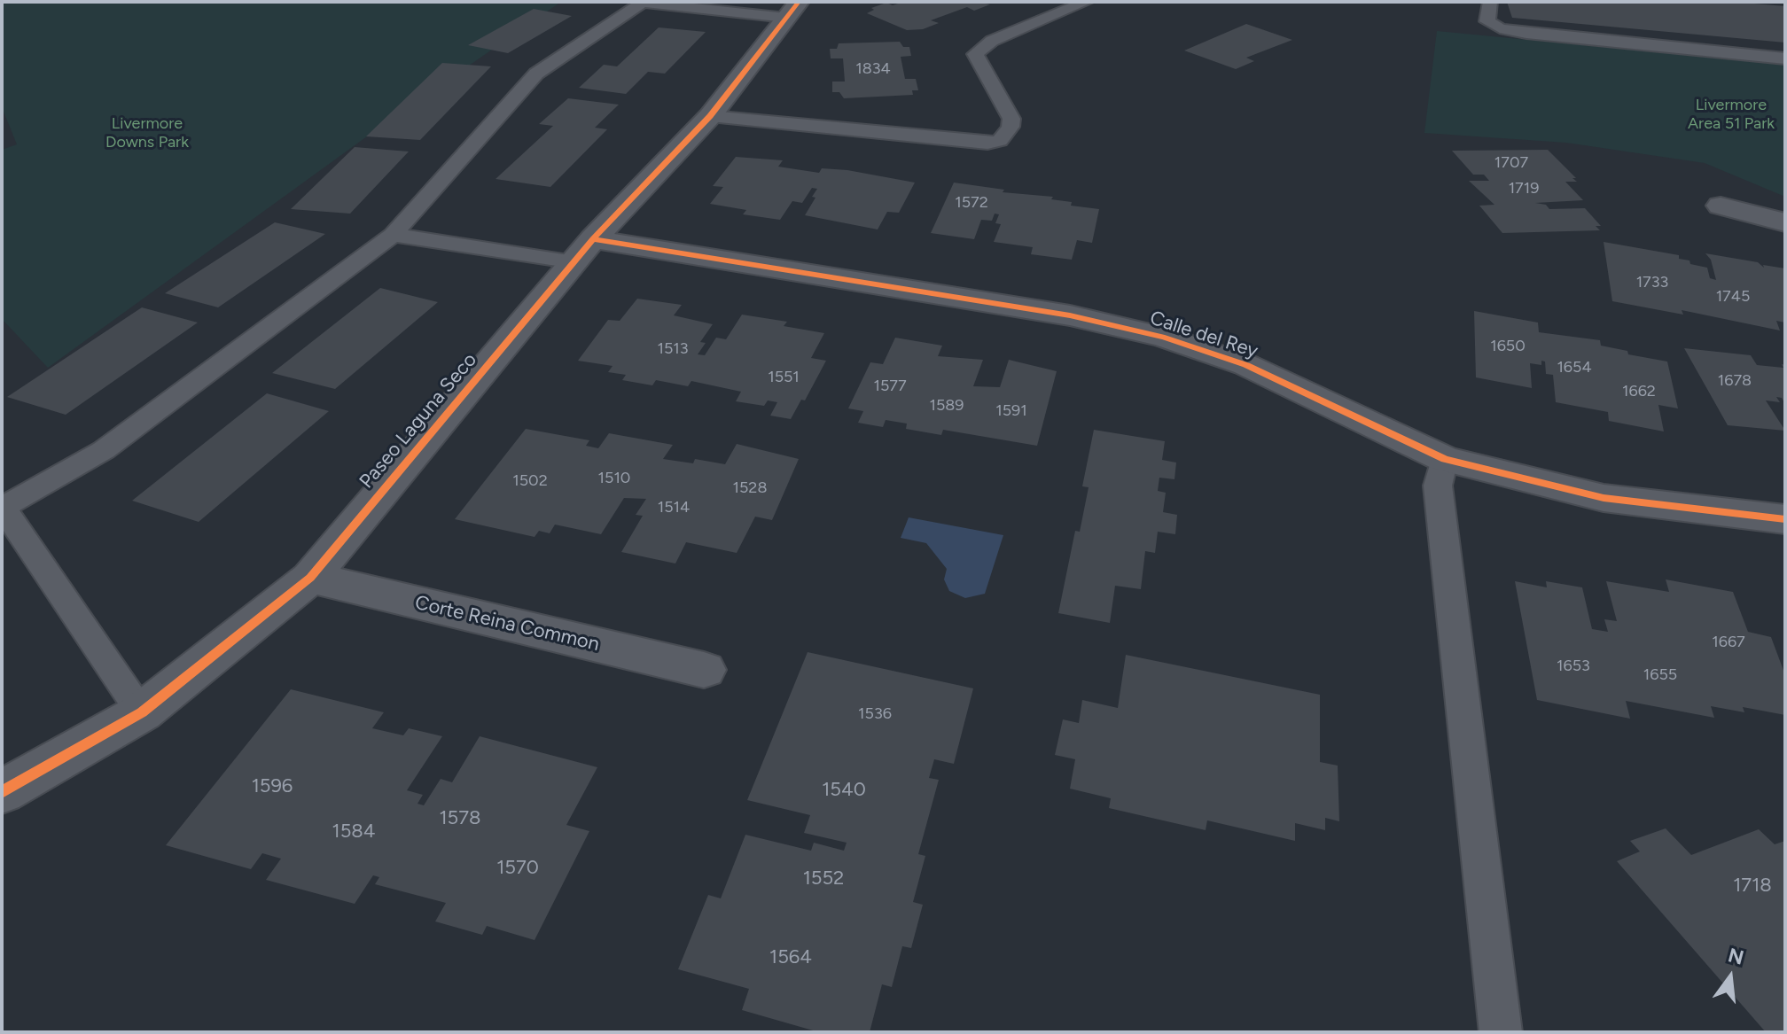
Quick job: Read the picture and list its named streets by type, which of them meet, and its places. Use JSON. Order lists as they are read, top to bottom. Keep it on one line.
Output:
{"streets":{"street":["Calle del Rey","Paseo Laguna Seco","Corte Reina Common"]},"crossings":[["Calle del Rey","Paseo Laguna Seco"],["Paseo Laguna Seco","Corte Reina Common"]],"parks":["Livermore Area 51 Park","Livermore Downs Park"],"house_numbers":["1834","1707","1719","1572","1733","1745","1650","1513","1654","1551","1678","1577","1662","1589","1591","1510","1502","1528","1514","1667","1653","1655","1536","1596","1540","1578","1584","1570","1552","1718","1564"],"north":"top"}
